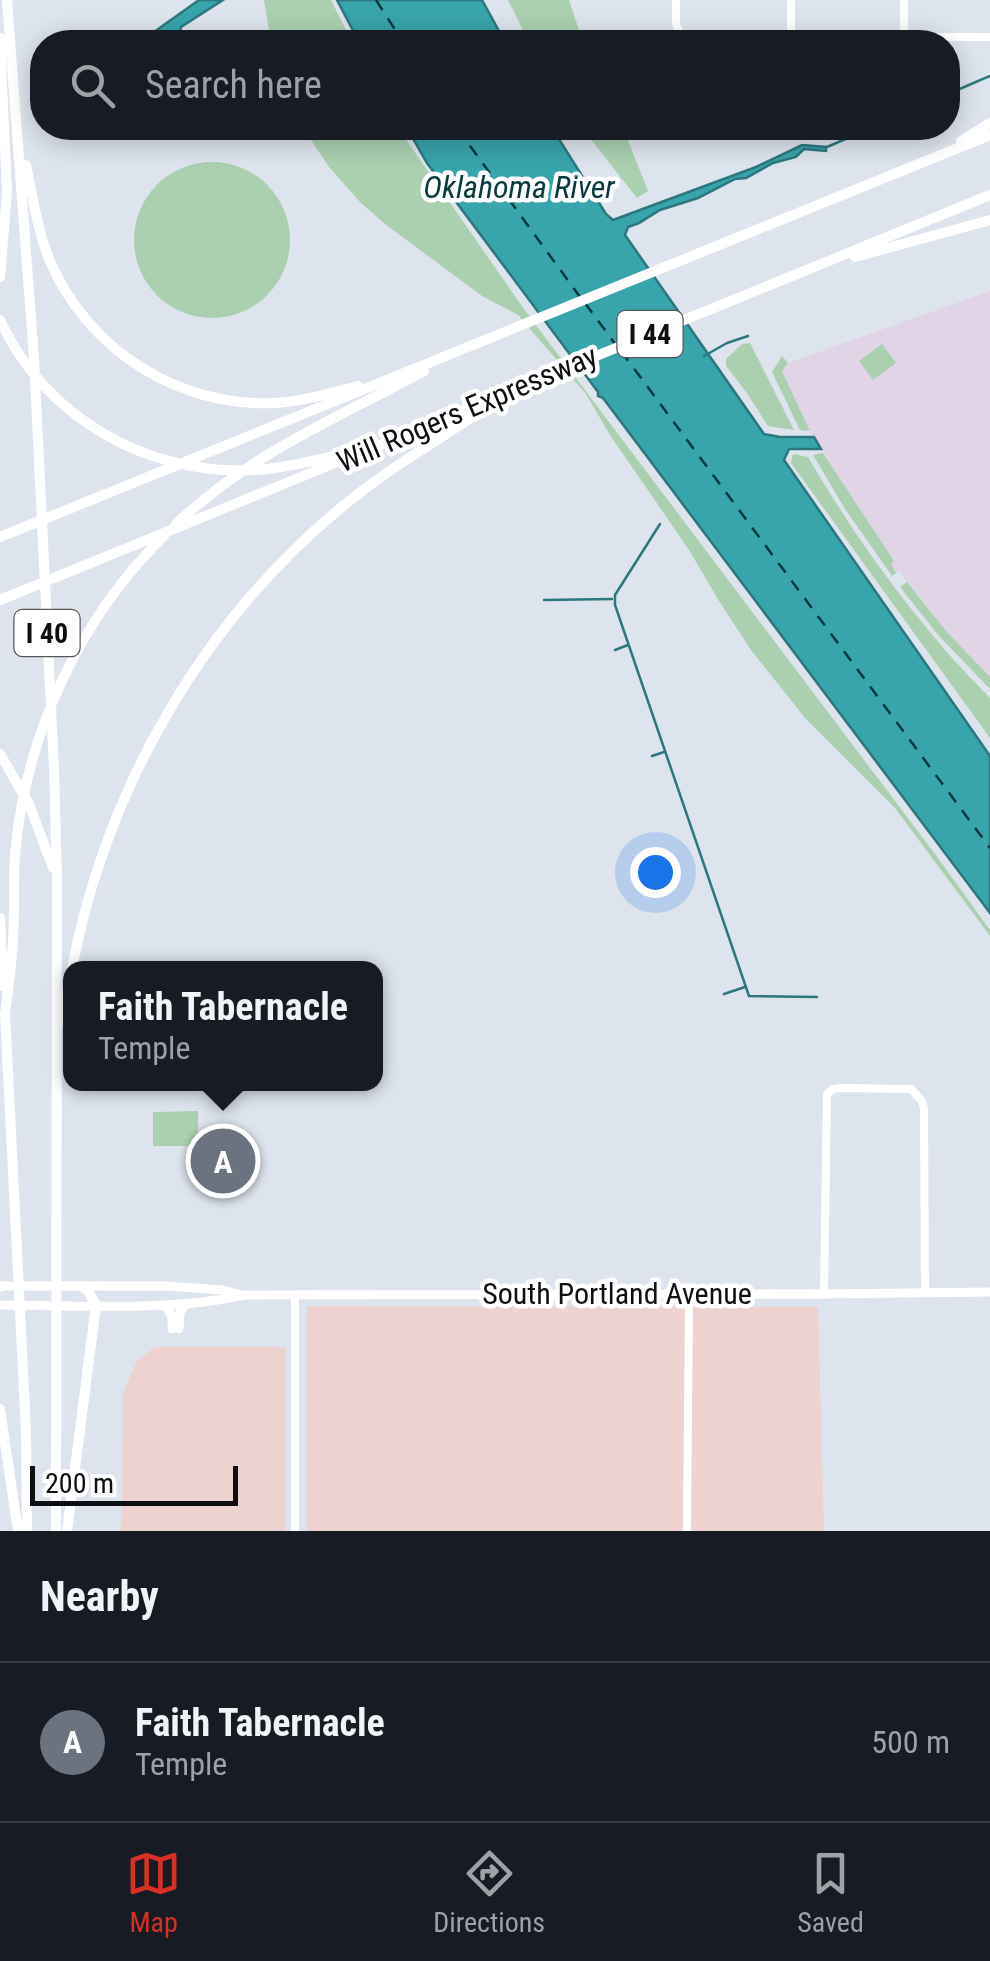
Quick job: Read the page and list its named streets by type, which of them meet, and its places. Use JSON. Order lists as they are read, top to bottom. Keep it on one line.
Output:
{"streets":{"highway":["I 44","Will Rogers Expressway","I 40"],"main road":["South Portland Avenue"]},"water":["Oklahoma River"],"scale_bar":"200 m","page":{"search":"Search here","popup":["Faith Tabernacle","Temple"],"pins":"A","scale":"200 m","heading":"Nearby","list":[{"mark":"A","name":"Faith Tabernacle","note":"Temple","value":"500 m"}],"nav":["Map","Directions","Saved"]}}
